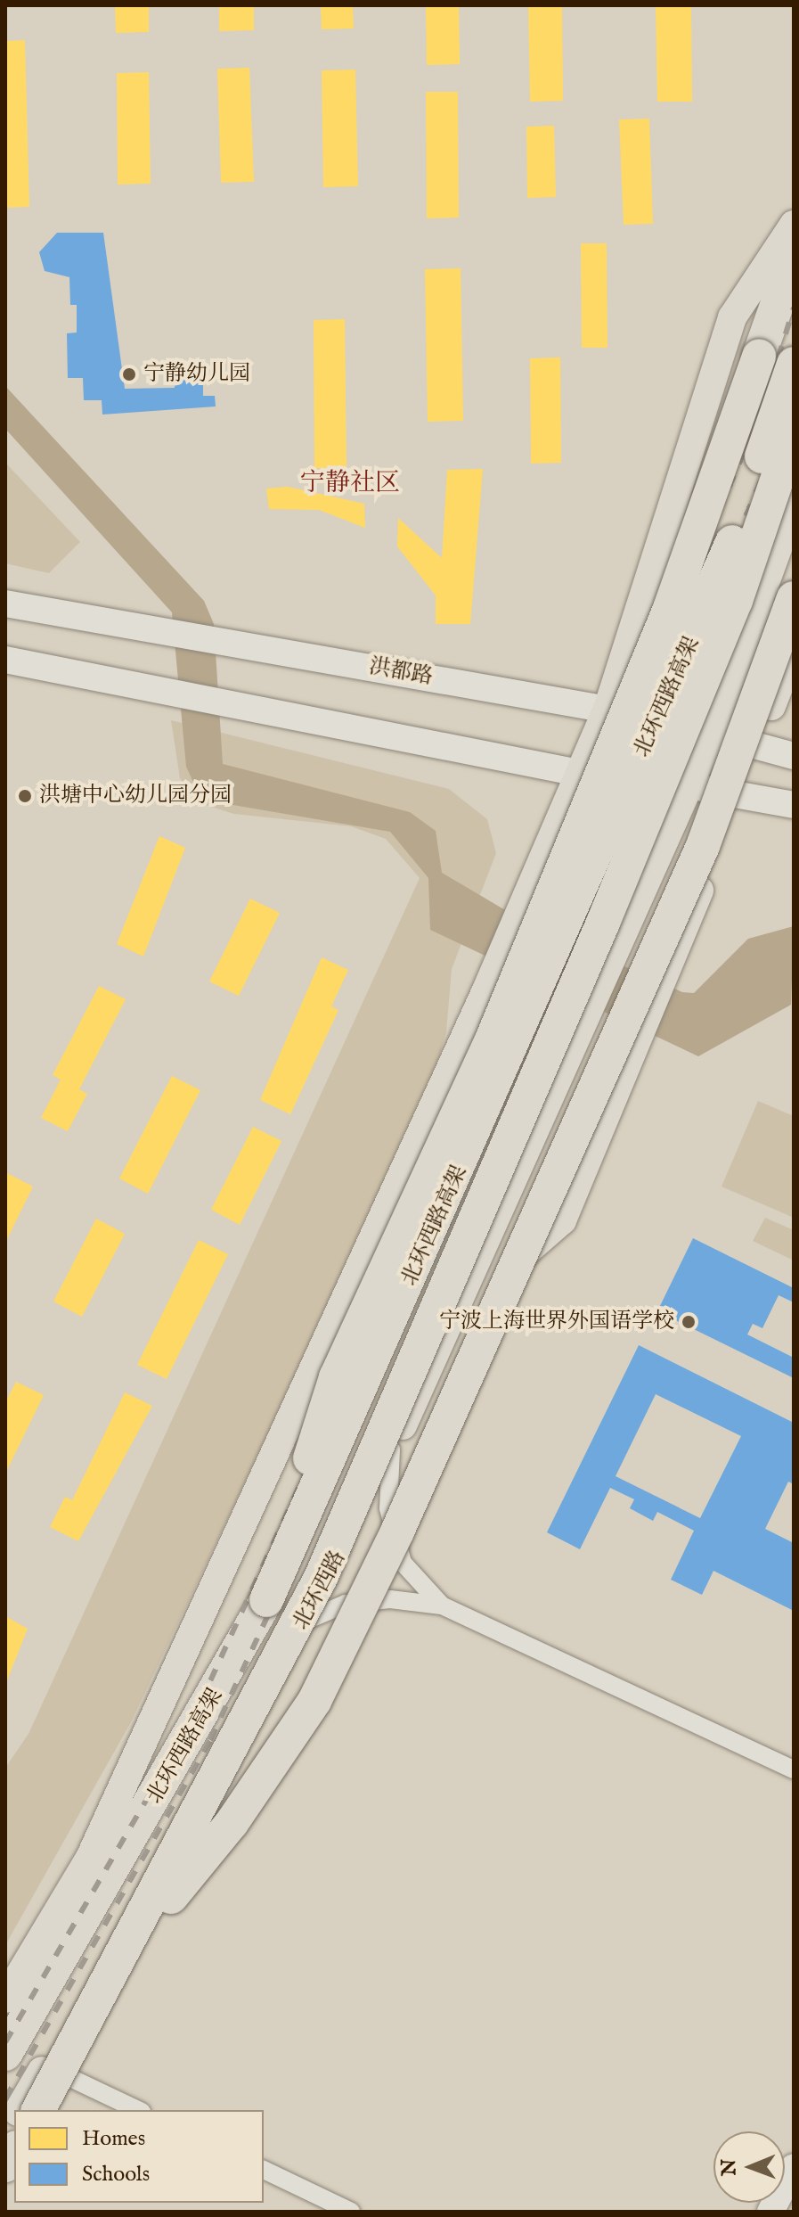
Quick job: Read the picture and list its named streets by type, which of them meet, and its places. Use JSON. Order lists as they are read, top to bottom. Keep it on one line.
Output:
{"streets":{"highway":["北环西路高架"],"main road":["洪都路","北环西路"]},"crossings":[["洪都路","北环西路"]],"districts":["宁静社区"],"places":["宁静幼儿园","洪塘中心幼儿园分园","宁波上海世界外国语学校"],"legend":["Homes","Schools"],"north":"left"}
